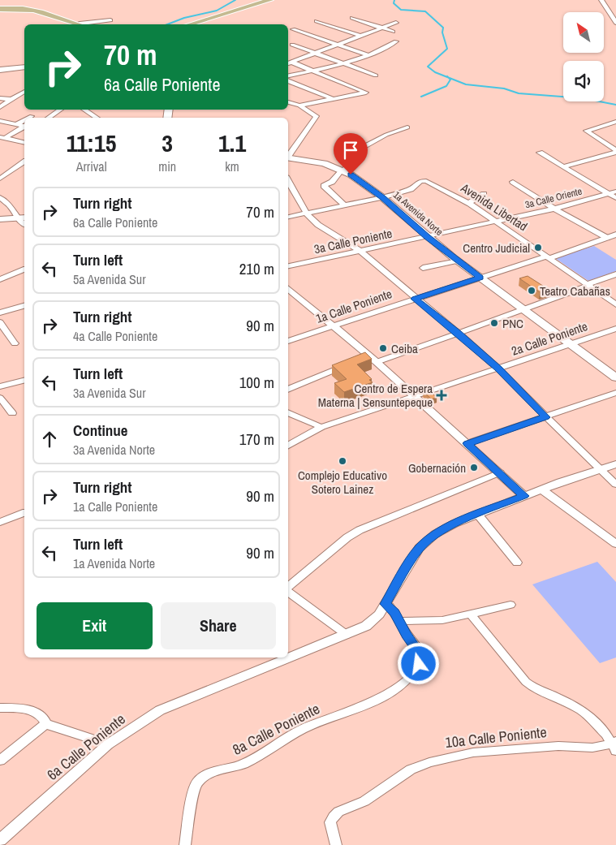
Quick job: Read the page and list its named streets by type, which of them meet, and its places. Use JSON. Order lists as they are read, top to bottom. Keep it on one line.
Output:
{"streets":{"main road":["1a Avenida Norte"],"street":["3a Calle Oriente","Avenida Libertad","3a Calle Poniente","1a Calle Poniente","2a Calle Poniente","8a Calle Poniente","10a Calle Poniente","6a Calle Poniente"]},"crossings":[["3a Calle Oriente","Avenida Libertad"],["3a Calle Oriente","3a Calle Poniente"],["Avenida Libertad","1a Avenida Norte"],["Avenida Libertad","3a Calle Poniente"],["Avenida Libertad","1a Calle Poniente"],["1a Avenida Norte","3a Calle Poniente"],["1a Avenida Norte","1a Calle Poniente"],["1a Avenida Norte","2a Calle Poniente"],["8a Calle Poniente","6a Calle Poniente"]],"places":{"other":["Centro Judicial","Teatro Cabañas","PNC","Ceiba","Complejo Educativo Sotero Lainez","Gobernación"],"health":["Centro de Espera Materna | Sensuntepeque"]},"north":"top left","page":{"turn":["70 m","6a Calle Poniente"],"eta":["11:15","Arrival","3","min","1.1","km"],"list":[{"name":"Turn right","note":"6a Calle Poniente","value":"70 m"},{"name":"Turn left","note":"5a Avenida Sur","value":"210 m"},{"name":"Turn right","note":"4a Calle Poniente","value":"90 m"},{"name":"Turn left","note":"3a Avenida Sur","value":"100 m"},{"name":"Continue","note":"3a Avenida Norte","value":"170 m"},{"name":"Turn right","note":"1a Calle Poniente","value":"90 m"},{"name":"Turn left","note":"1a Avenida Norte","value":"90 m"}],"buttons":["Exit","Share"]}}
